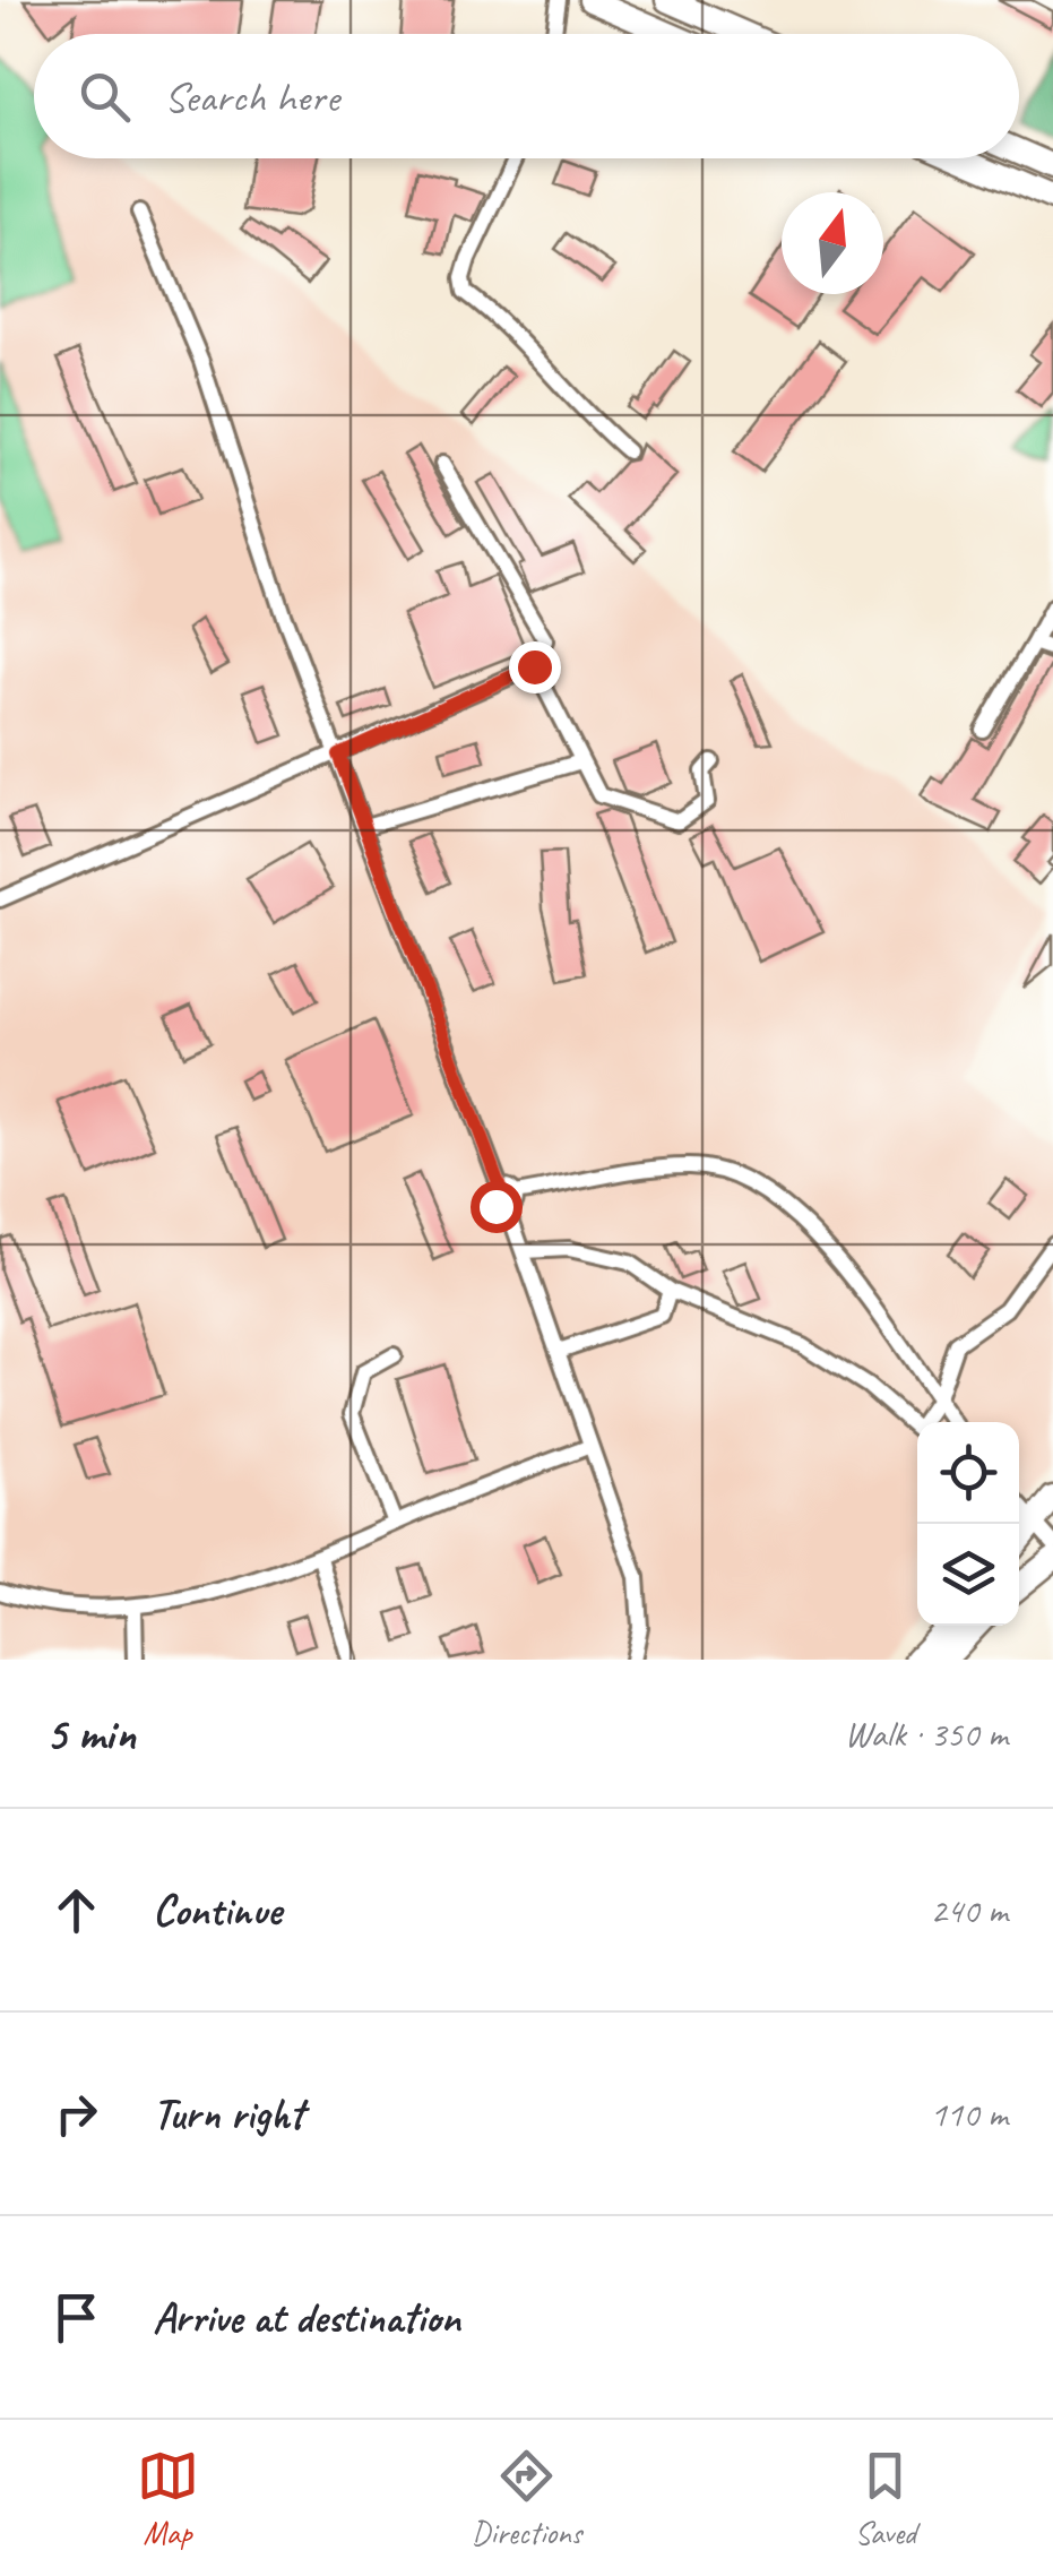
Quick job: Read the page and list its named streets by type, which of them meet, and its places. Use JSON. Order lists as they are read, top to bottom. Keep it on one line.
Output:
{"north":"top","page":{"search":"Search here","heading":["5 min","Walk · 350 m"],"list":[["Continue","240 m"],["Turn right","110 m"],"Arrive at destination"],"nav":["Map","Directions","Saved"]}}
